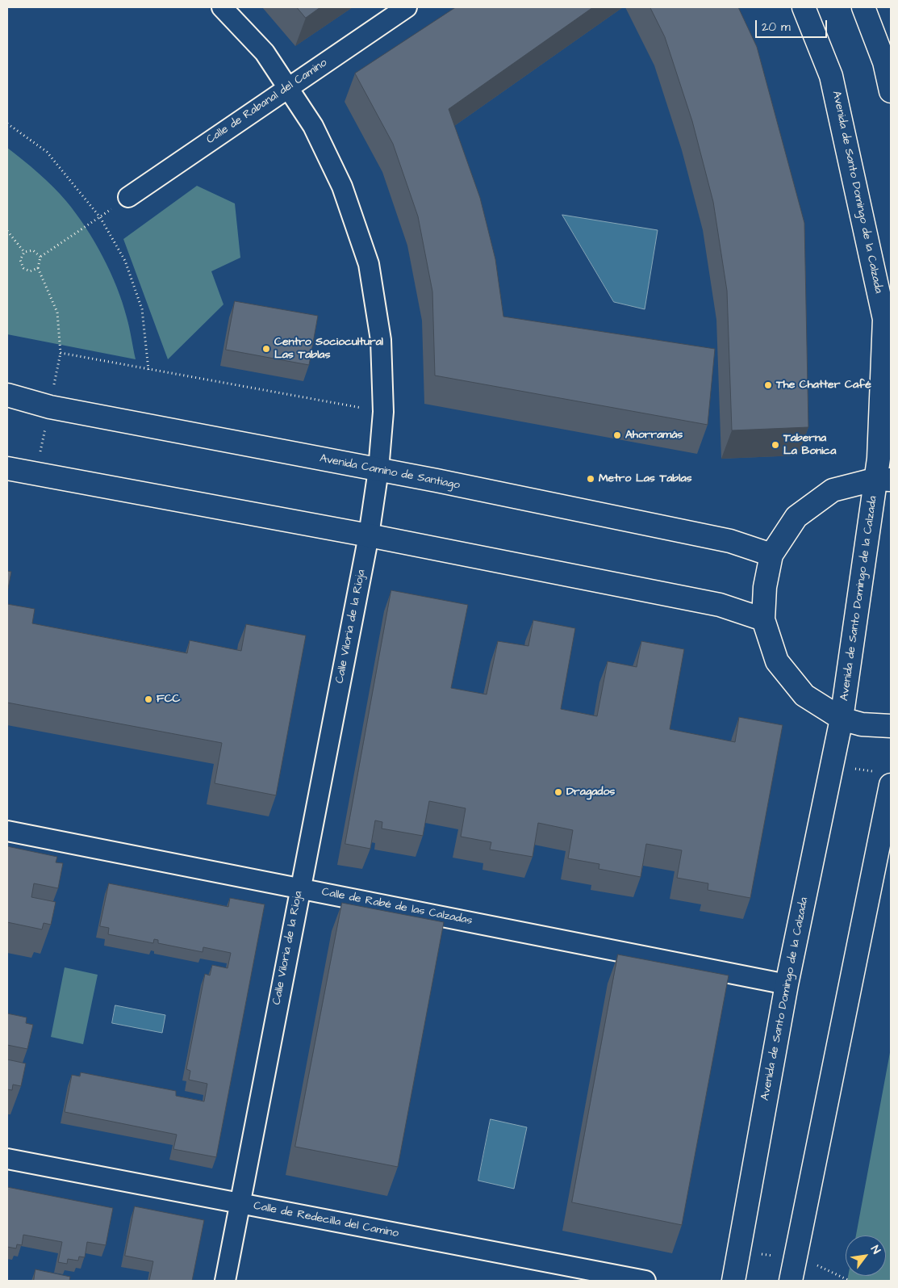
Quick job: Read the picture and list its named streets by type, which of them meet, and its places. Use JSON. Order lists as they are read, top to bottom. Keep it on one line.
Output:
{"streets":{"street":["Calle de Rabanal del Camino","Avenida de Santo Domingo de la Calzada","Avenida Camino de Santiago","Calle Viloria de la Rioja","Calle de Rabé de las Calzadas","Calle de Redecilla del Camino"]},"crossings":[["Calle de Rabanal del Camino","Calle Viloria de la Rioja"],["Avenida de Santo Domingo de la Calzada","Avenida Camino de Santiago"],["Avenida de Santo Domingo de la Calzada","Calle de Rabé de las Calzadas"],["Avenida Camino de Santiago","Calle Viloria de la Rioja"],["Calle Viloria de la Rioja","Calle de Rabé de las Calzadas"],["Calle Viloria de la Rioja","Calle de Redecilla del Camino"]],"places":["Centro Sociocultural Las Tablas","The Chatter Café","Ahorramás","Taberna La Bonica","Metro Las Tablas","FCC","Dragados"],"scale_bar":"20 m","north":"top right"}
